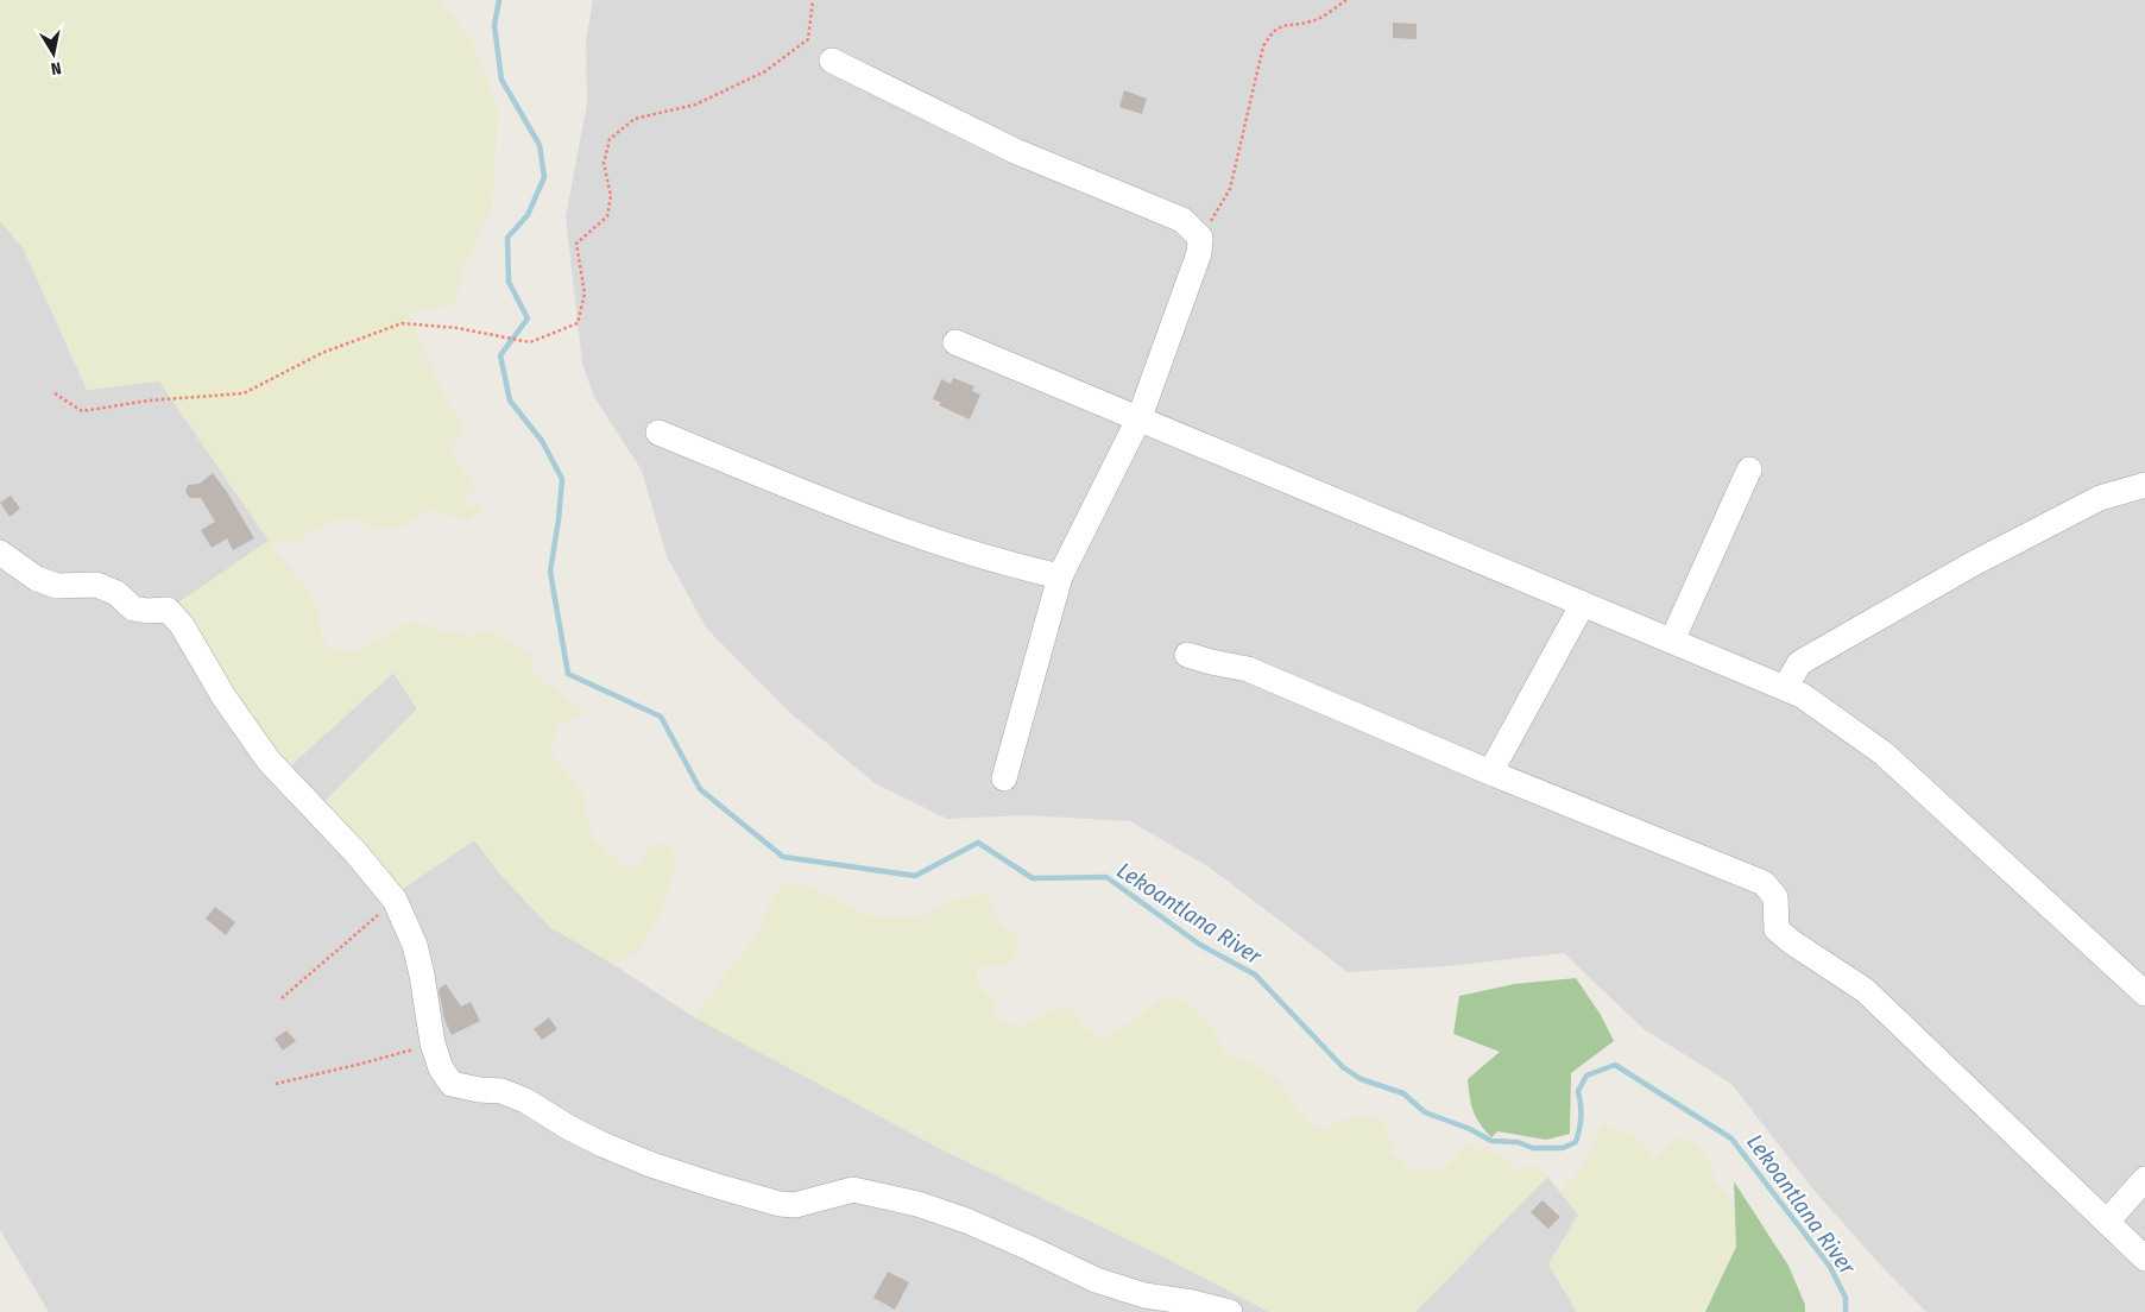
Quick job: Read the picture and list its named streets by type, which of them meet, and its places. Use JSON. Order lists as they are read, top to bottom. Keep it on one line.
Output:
{"water":["Lekoantlana River"],"north":"bottom"}
